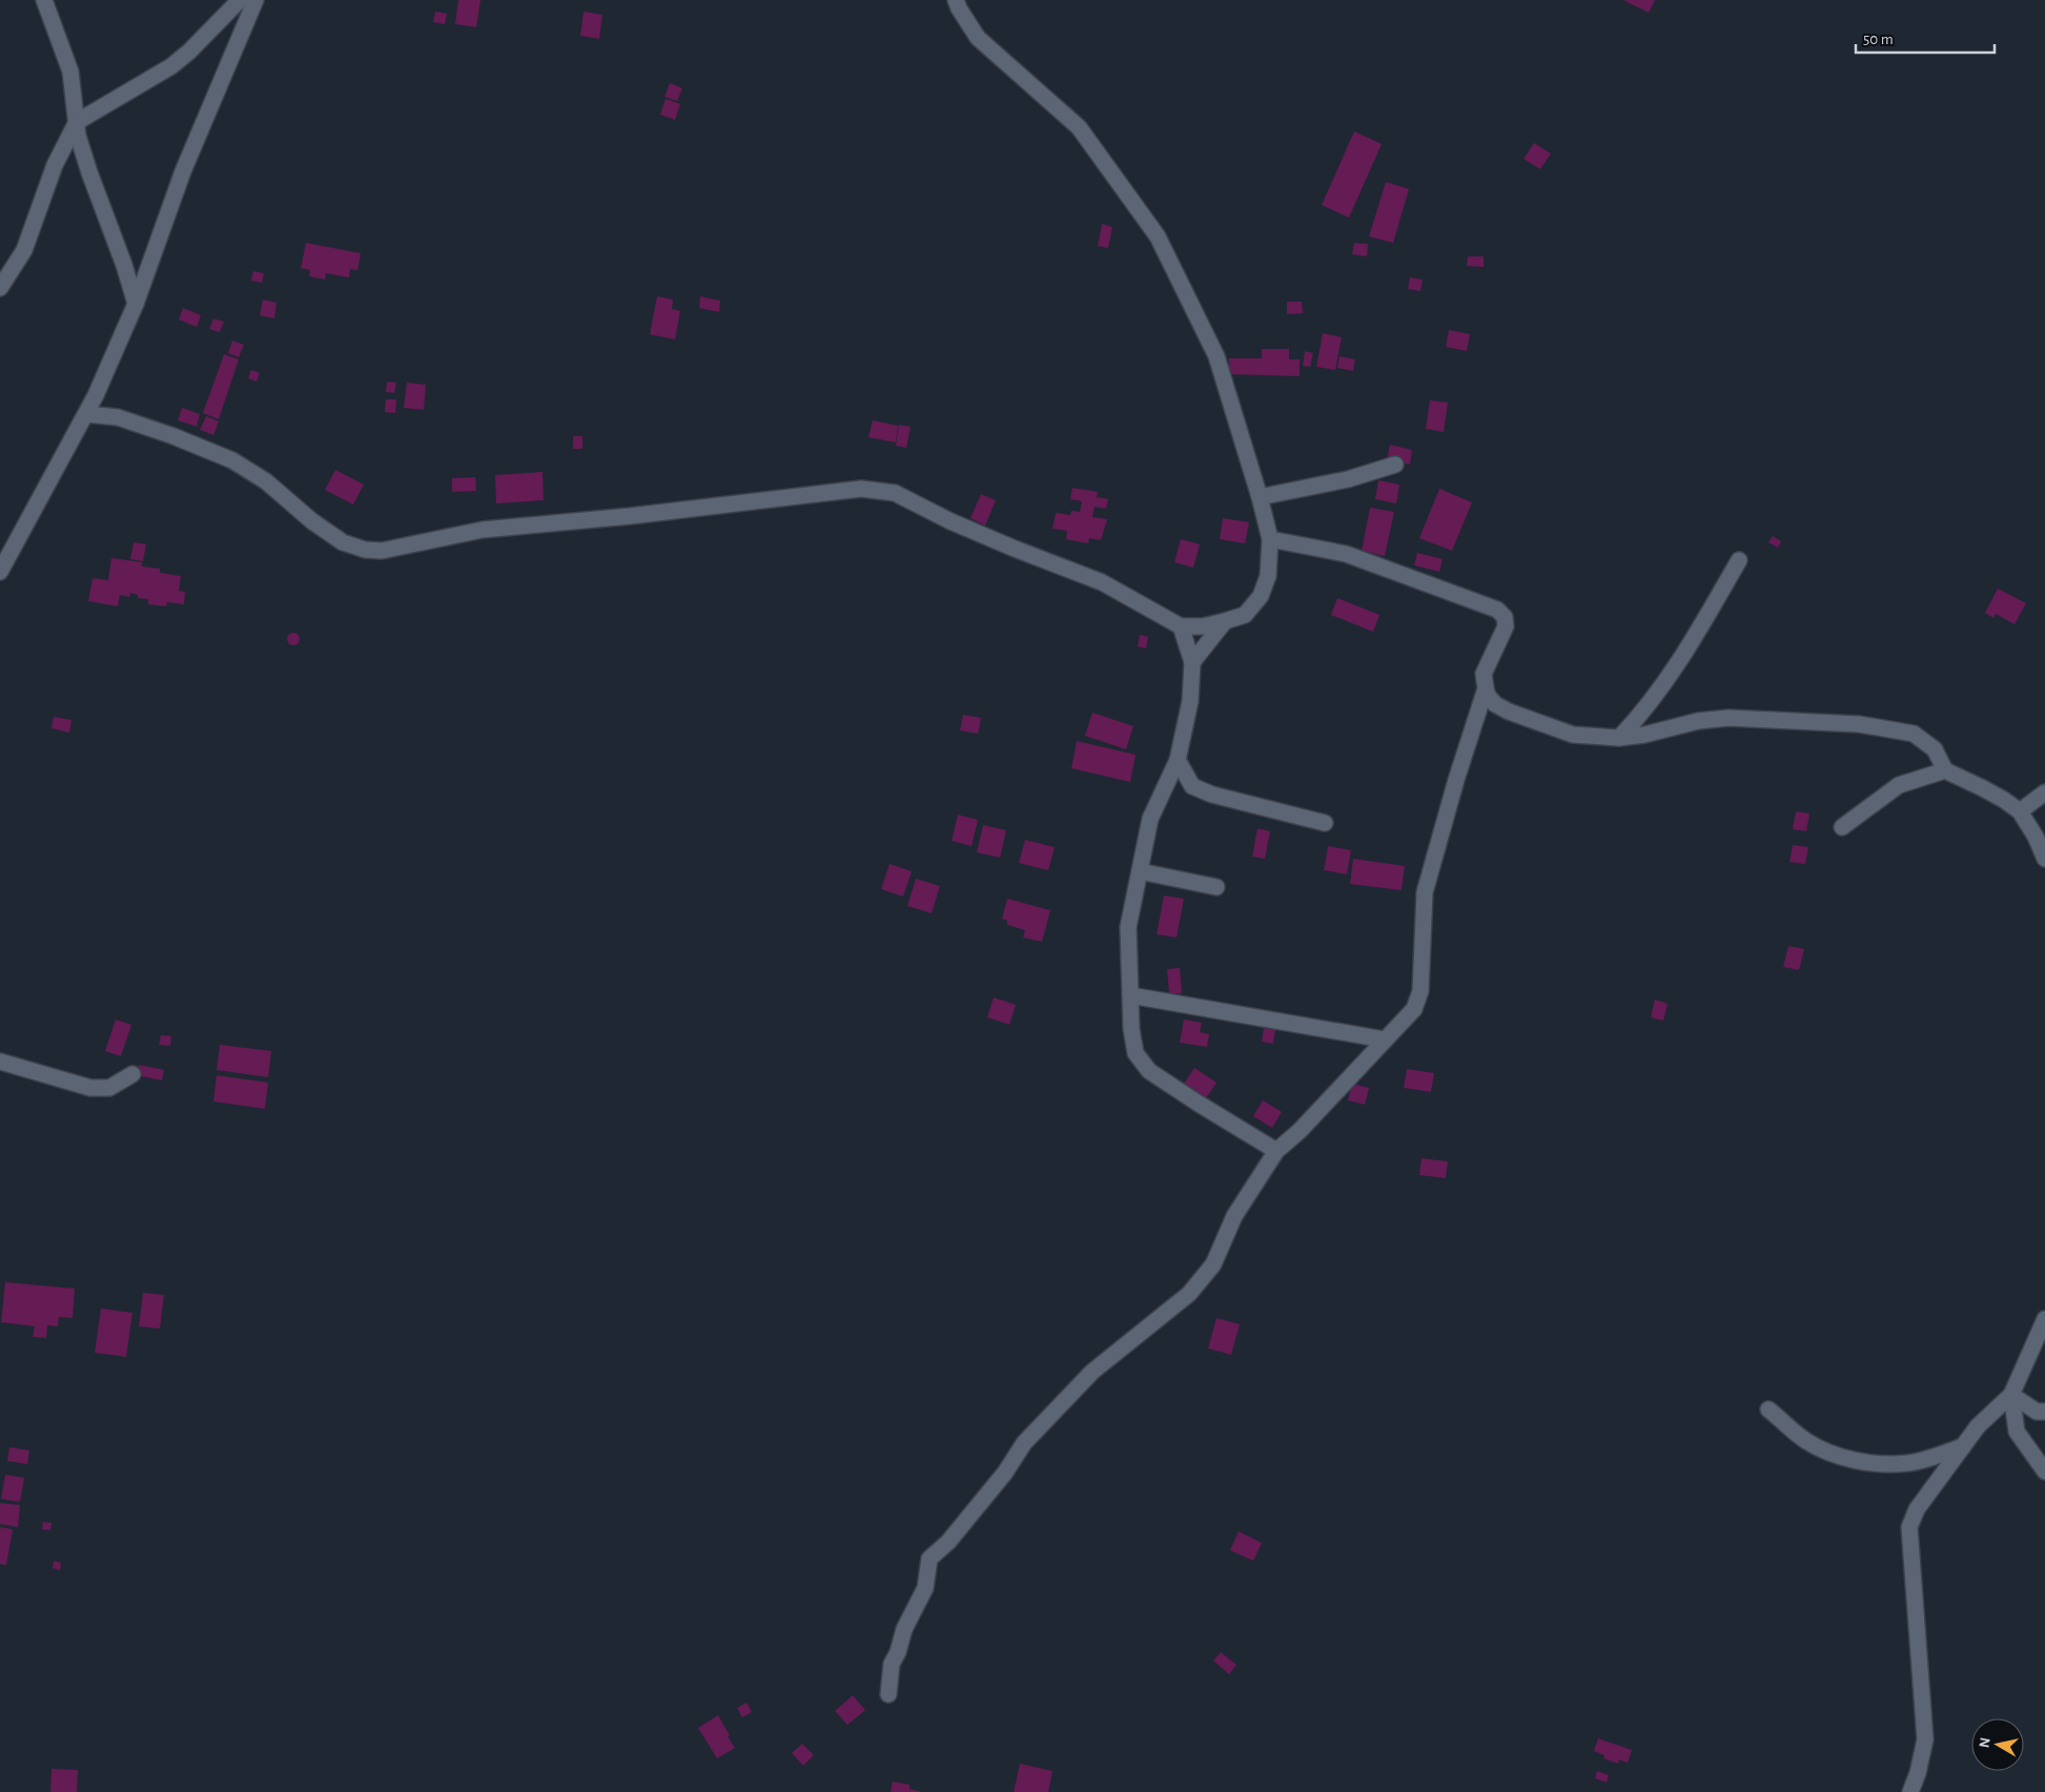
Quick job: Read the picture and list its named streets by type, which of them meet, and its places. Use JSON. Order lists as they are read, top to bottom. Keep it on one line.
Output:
{"scale_bar":"50 m","north":"left"}
